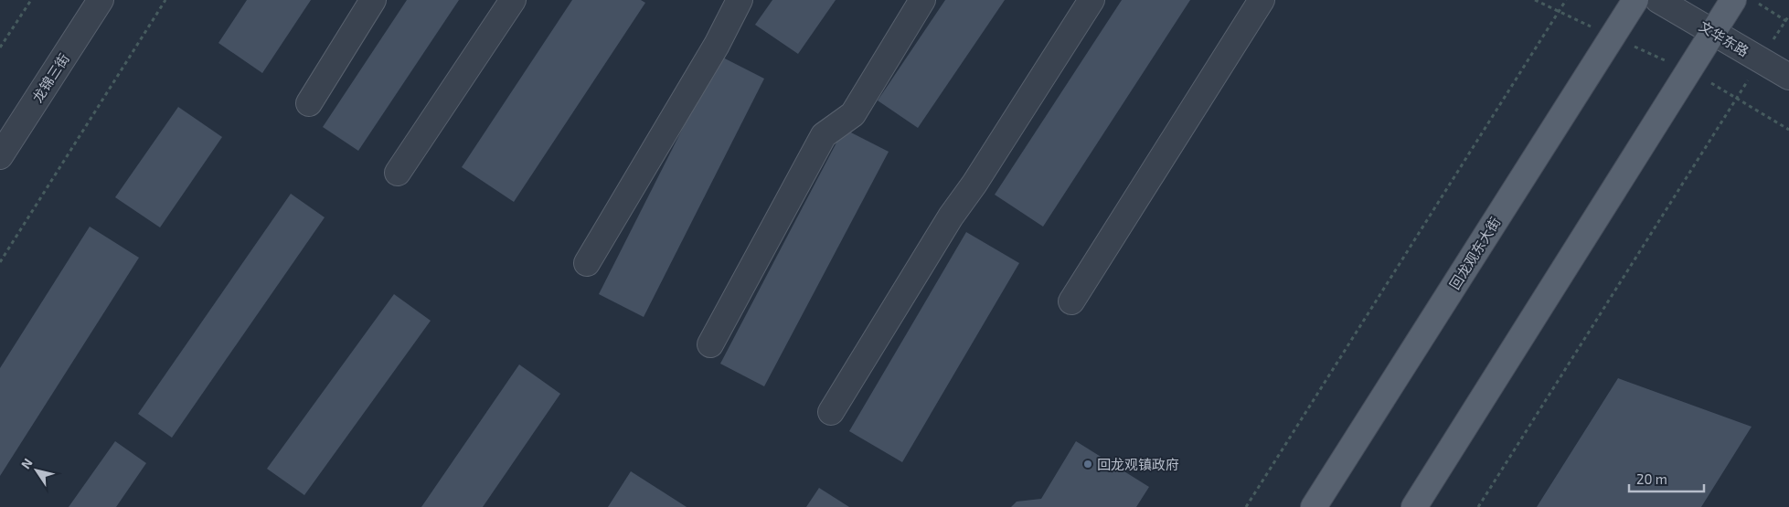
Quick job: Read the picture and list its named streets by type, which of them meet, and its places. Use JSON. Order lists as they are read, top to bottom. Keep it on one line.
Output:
{"streets":{"main road":["回龙观东大街"],"street":["文华东路","龙锦三街"]},"places":["回龙观镇政府"],"scale_bar":"20 m","north":"top left"}
